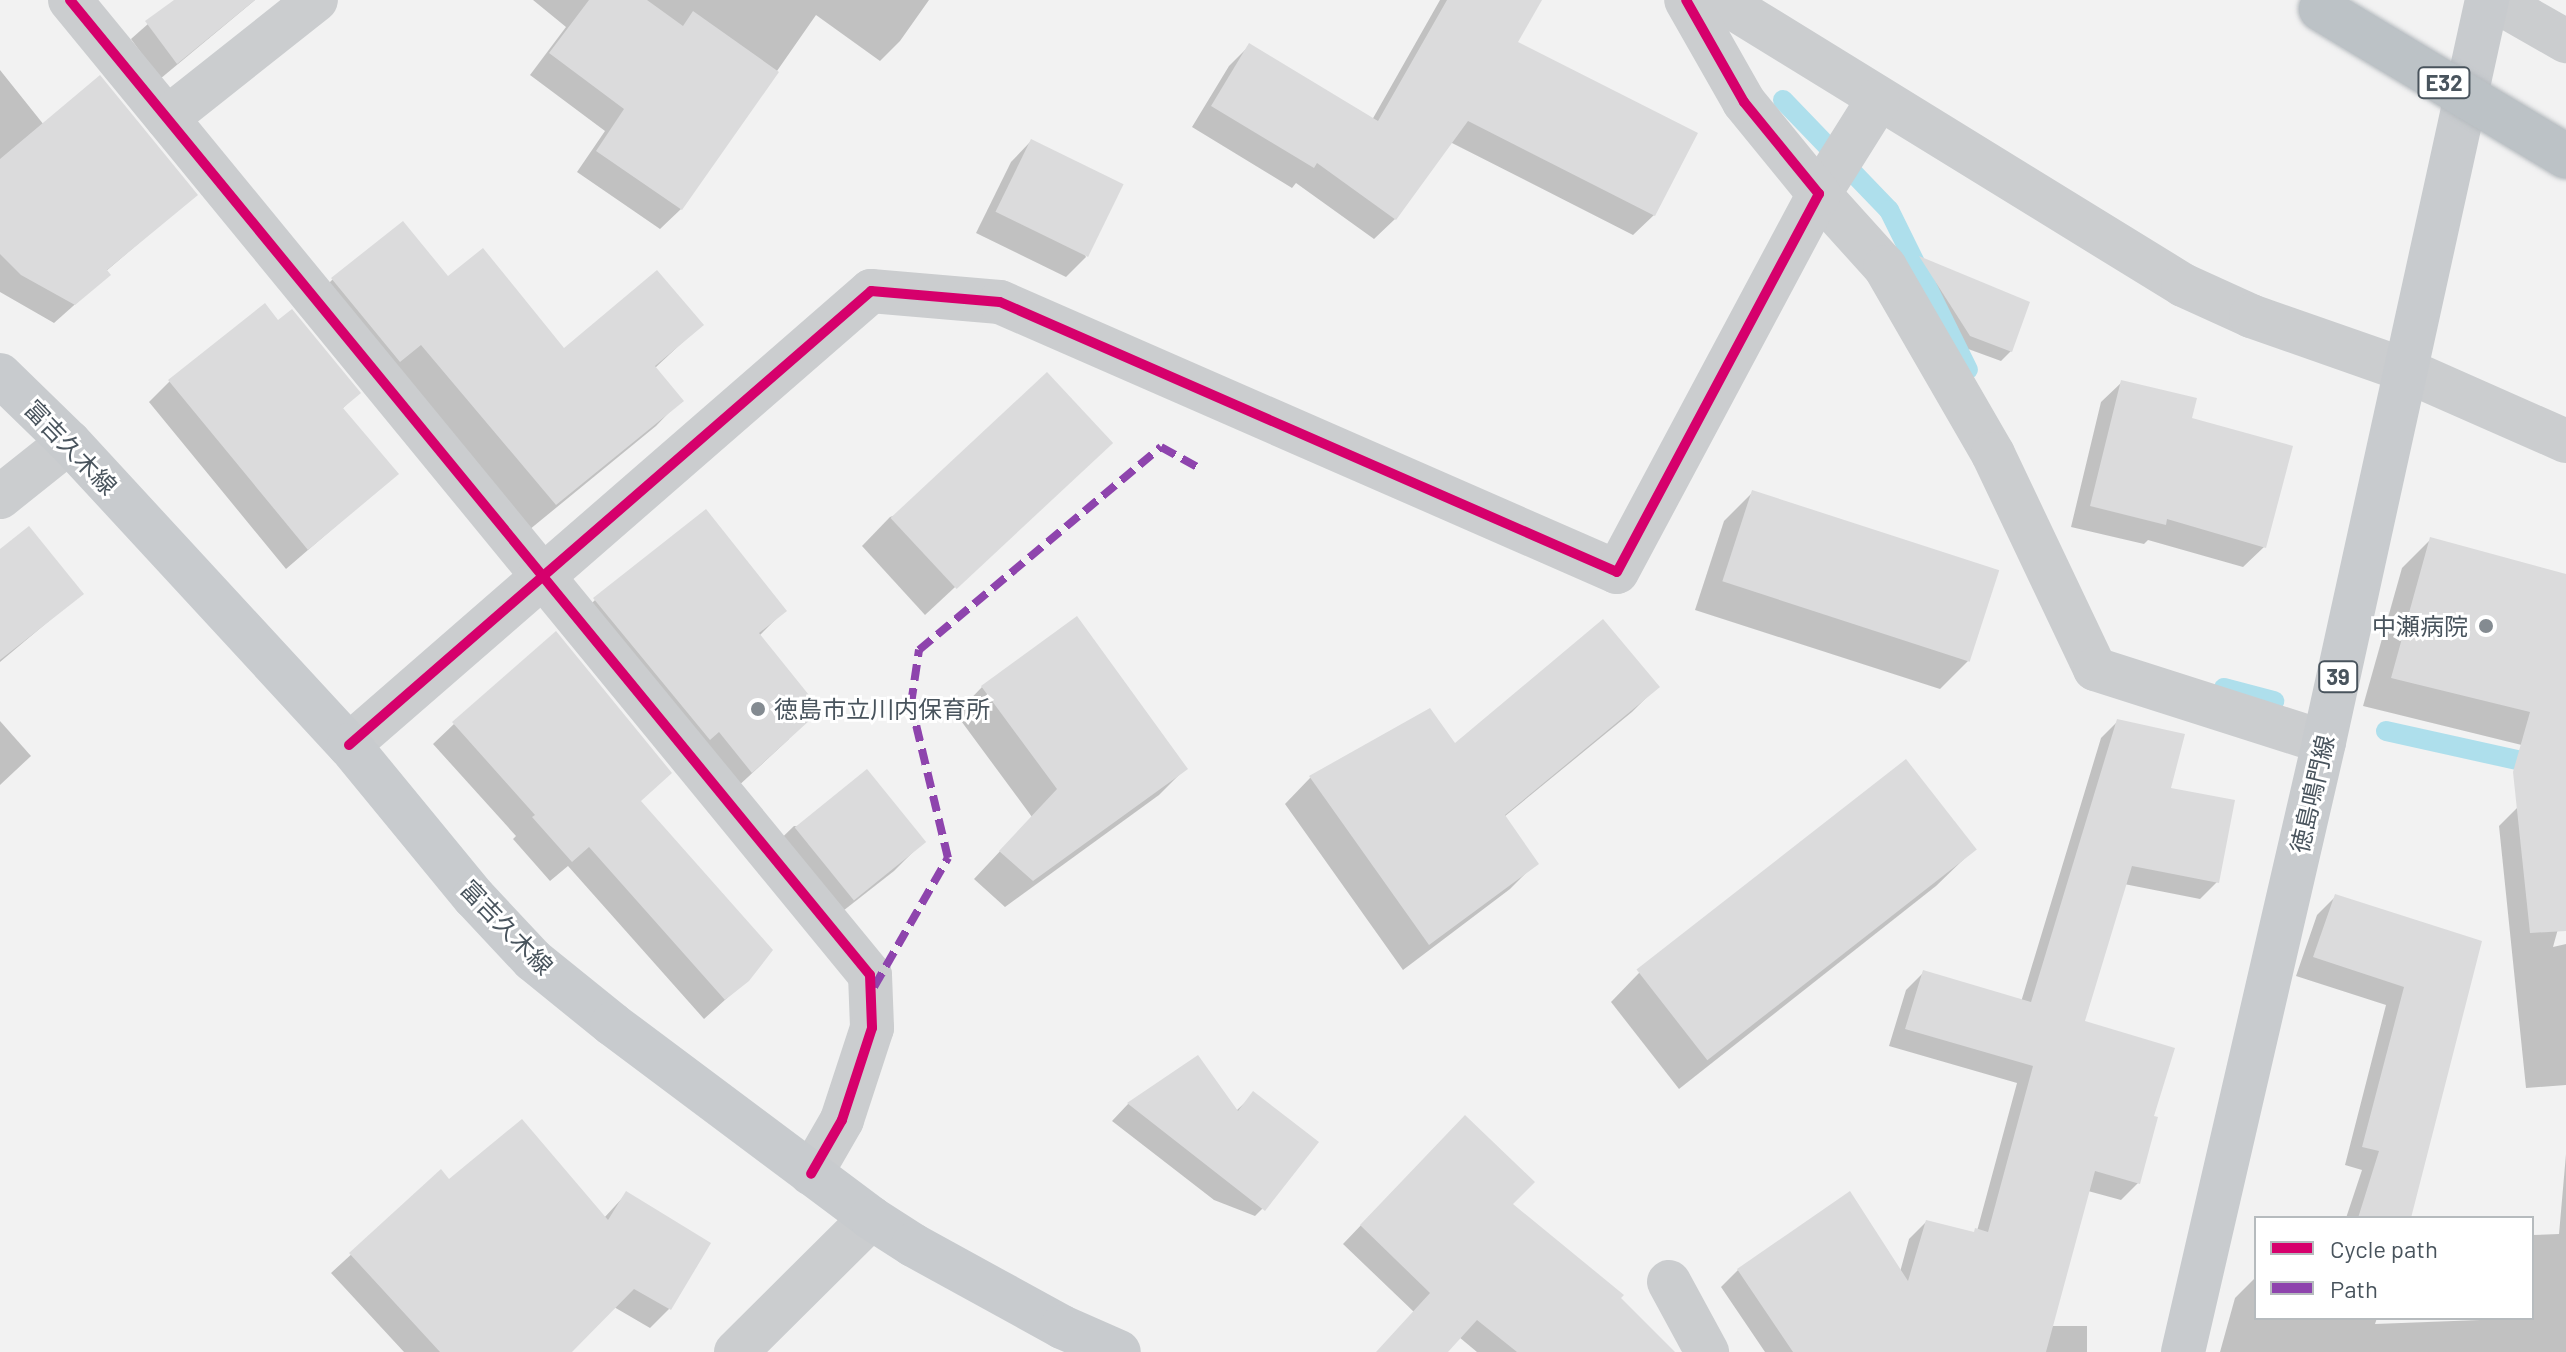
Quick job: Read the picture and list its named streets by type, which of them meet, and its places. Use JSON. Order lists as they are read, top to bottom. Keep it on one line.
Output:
{"streets":{"highway":["E32"],"main road":["富吉久木線","39","徳島鳴門線"]},"places":["中瀬病院","徳島市立川内保育所"],"legend":["Cycle path","Path"]}
